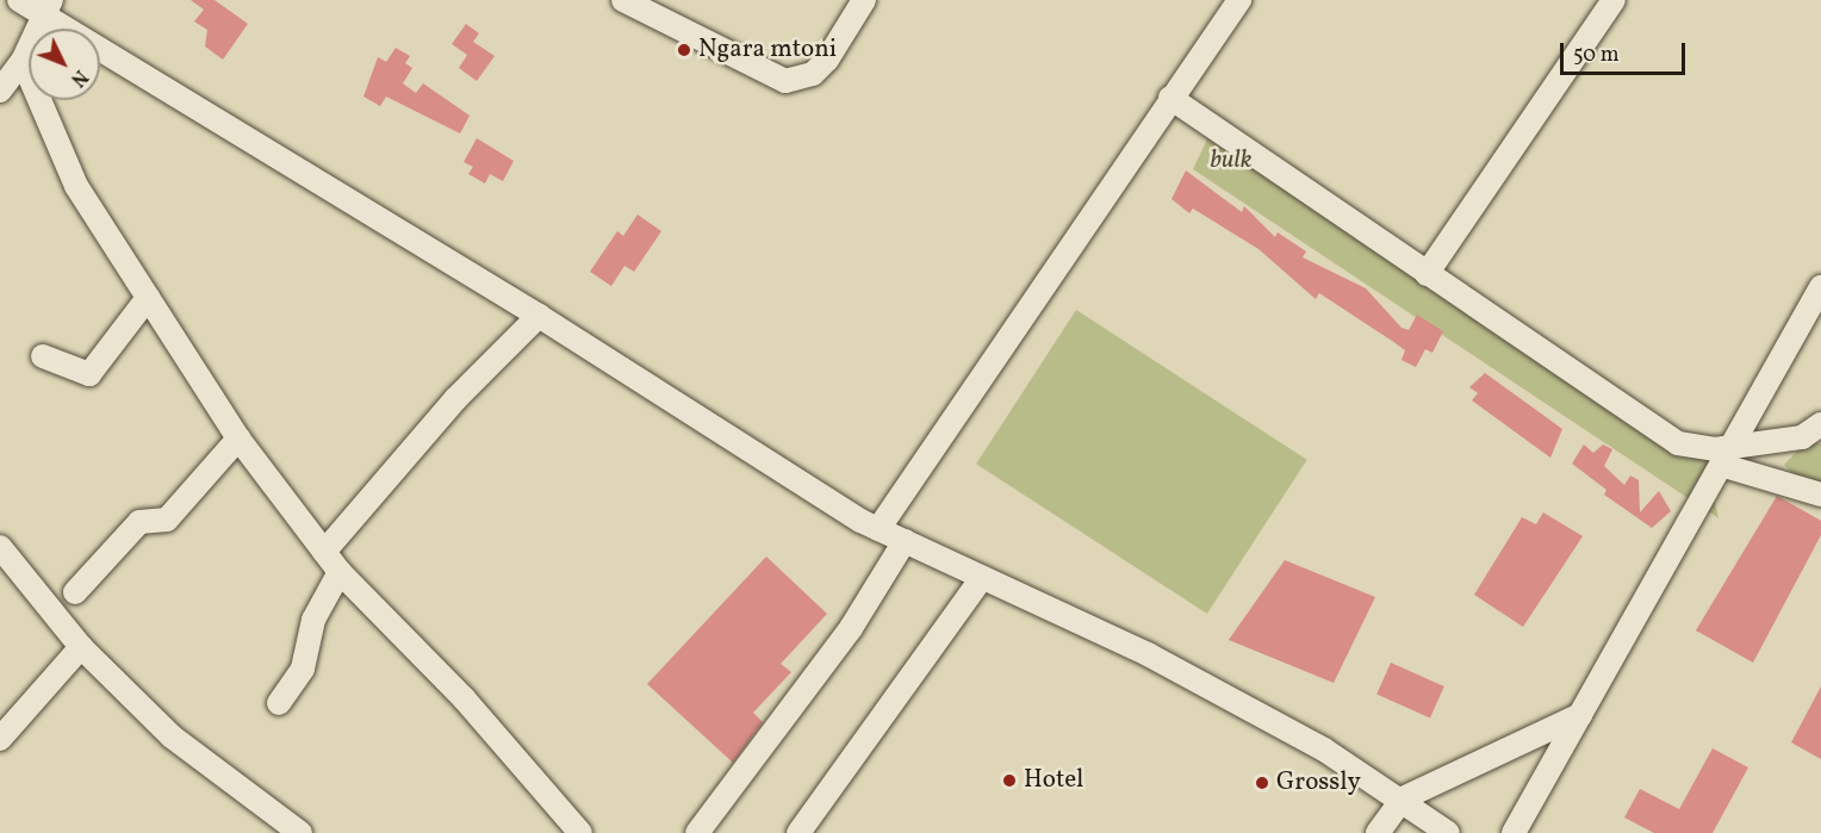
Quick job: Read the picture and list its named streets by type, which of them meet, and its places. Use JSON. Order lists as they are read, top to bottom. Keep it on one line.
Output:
{"parks":["bulk"],"places":["Ngara mtoni","Hotel","Grossly"],"scale_bar":"50 m","north":"bottom right"}
